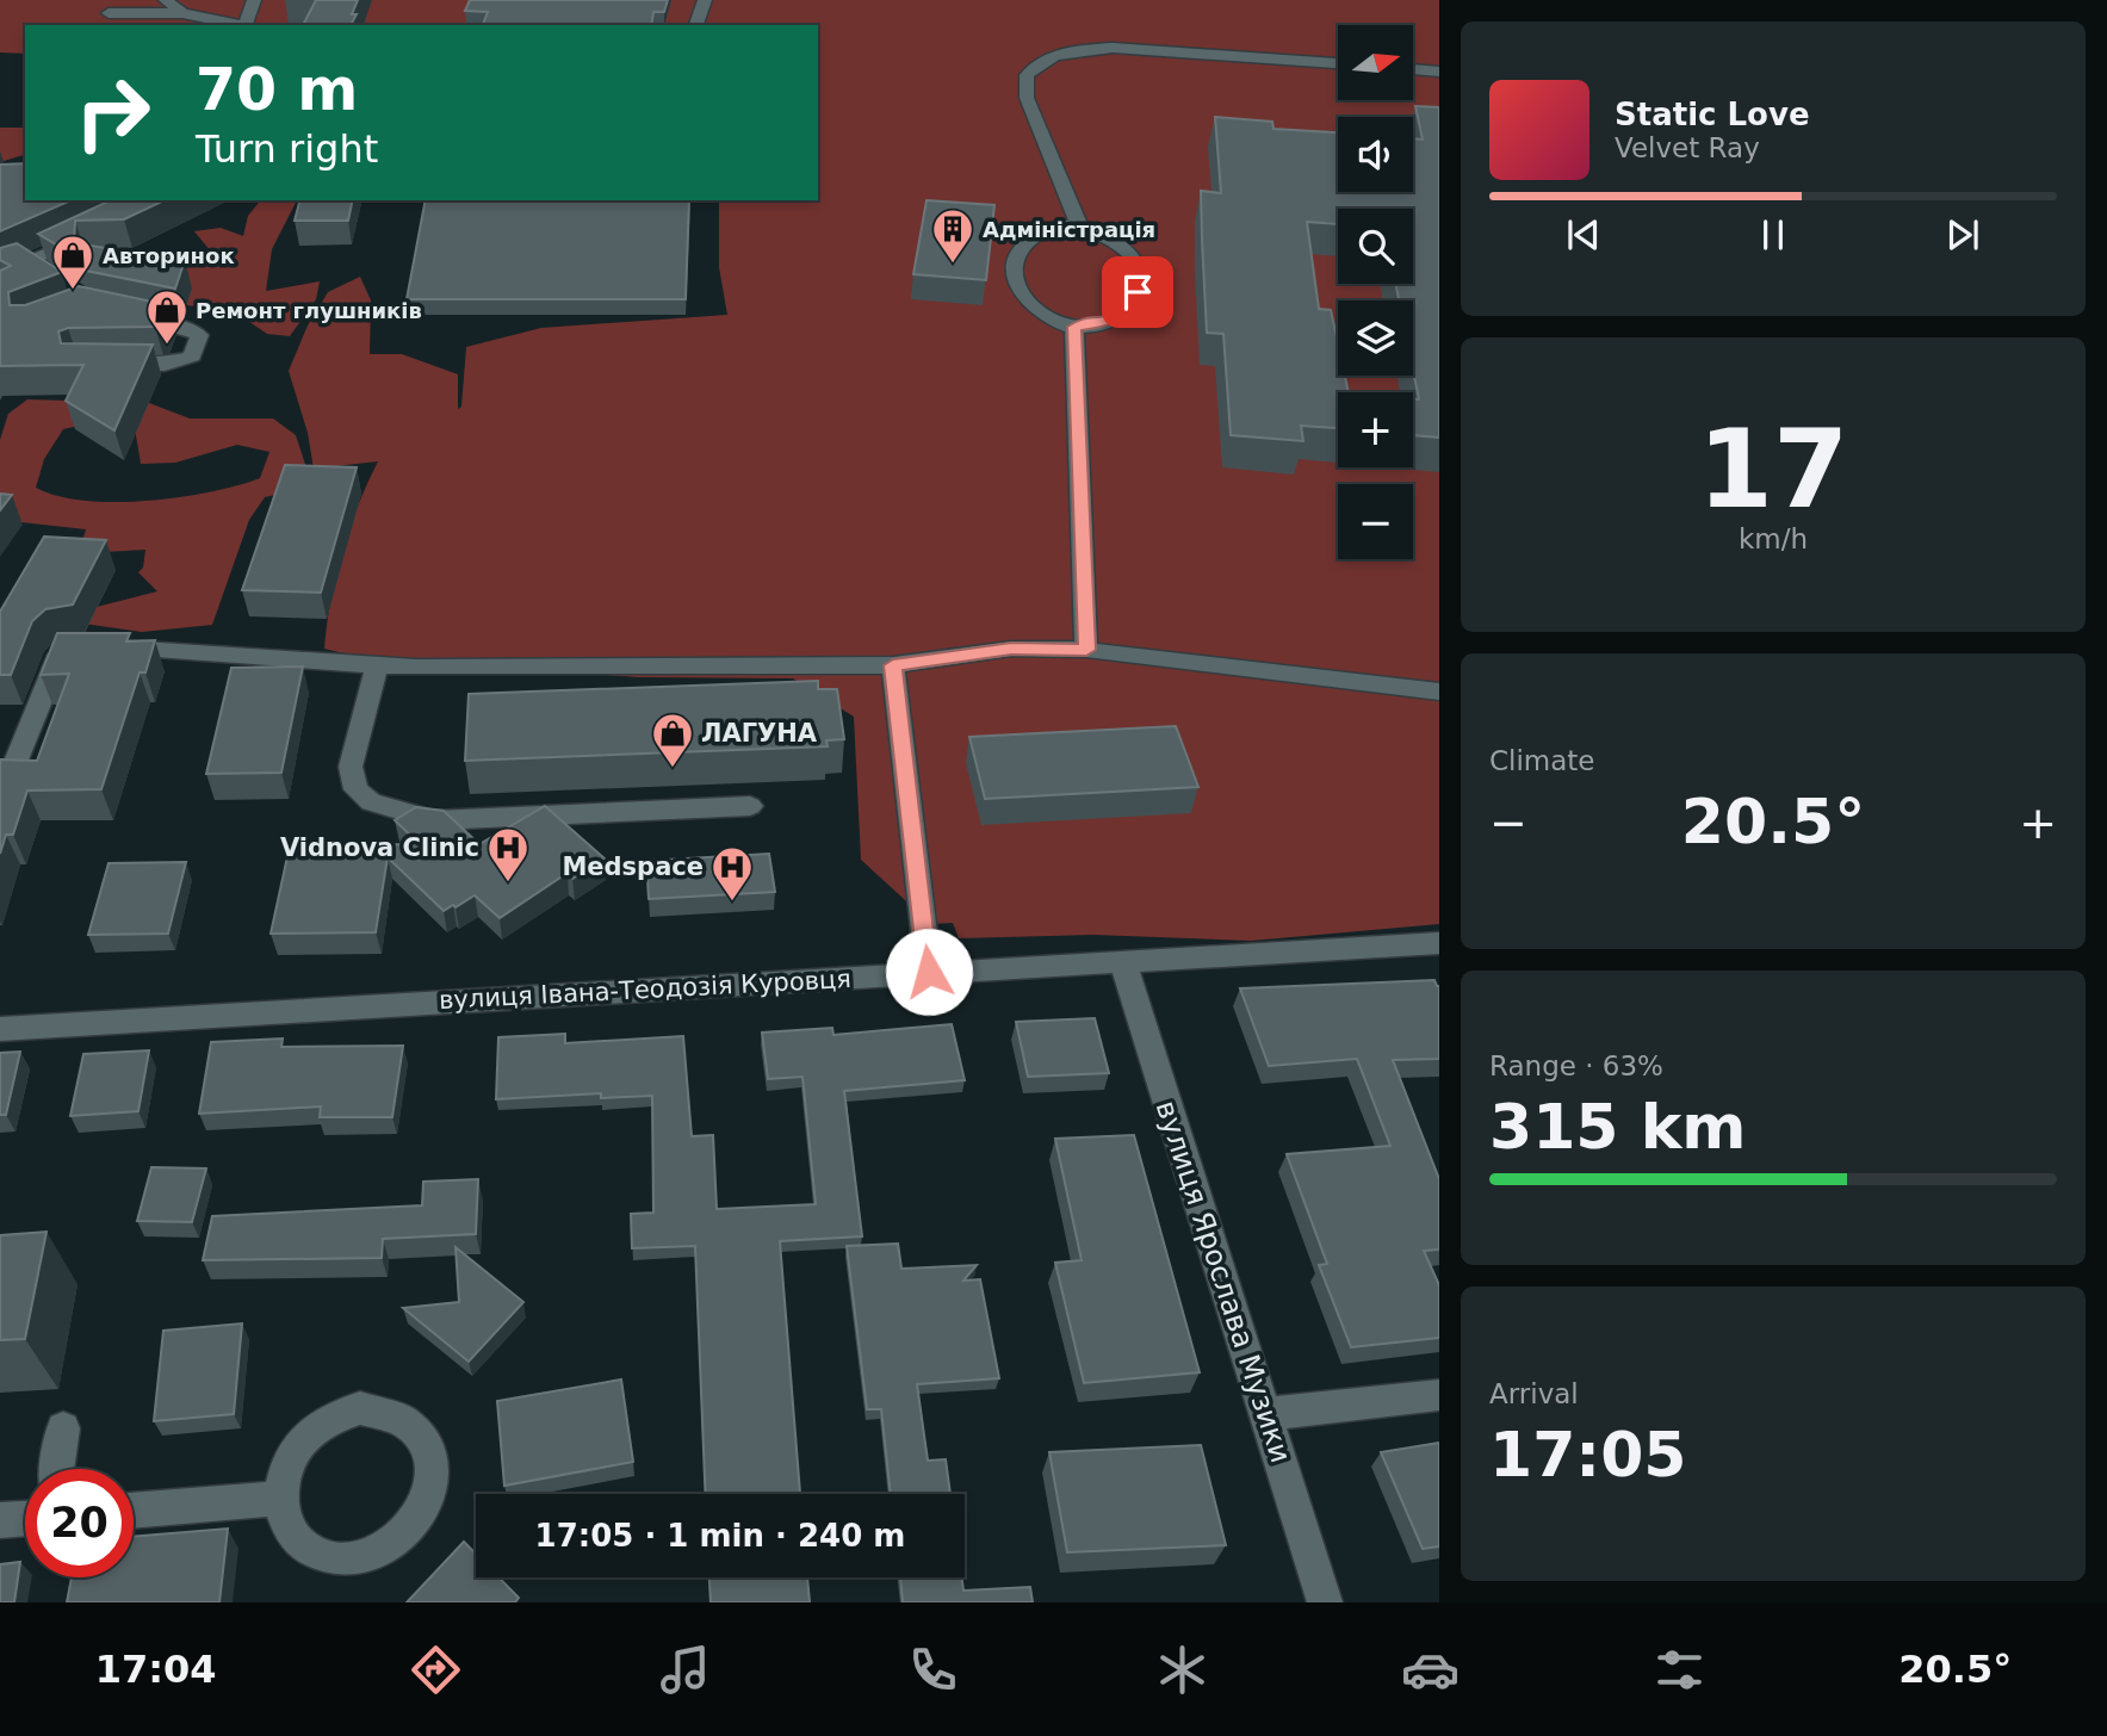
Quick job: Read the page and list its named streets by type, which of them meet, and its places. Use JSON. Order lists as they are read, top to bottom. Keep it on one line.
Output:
{"streets":{"street":["вулиця Івана-Теодозія Куровця","вулиця Ярослава Музики"]},"crossings":[["вулиця Івана-Теодозія Куровця","вулиця Ярослава Музики"]],"places":{"building":["Адміністрація"],"shop":["Авторинок","Ремонт глушників","ЛАГУНА"],"hospital":["Vidnova Clinic","Medspace"]},"north":"right","page":{"map_buttons":["+","−"],"turn":["70 m","Turn right"],"song":["Static Love","Velvet Ray"],"tile":[["17","km/h"],"Climate",["Range · 63%","315 km"],["Arrival","17:05"]],"heat":["−","20.5°","+"],"limit":"20","trip":"17:05 · 1 min · 240 m","tabs":["17:04","20.5°"]}}
